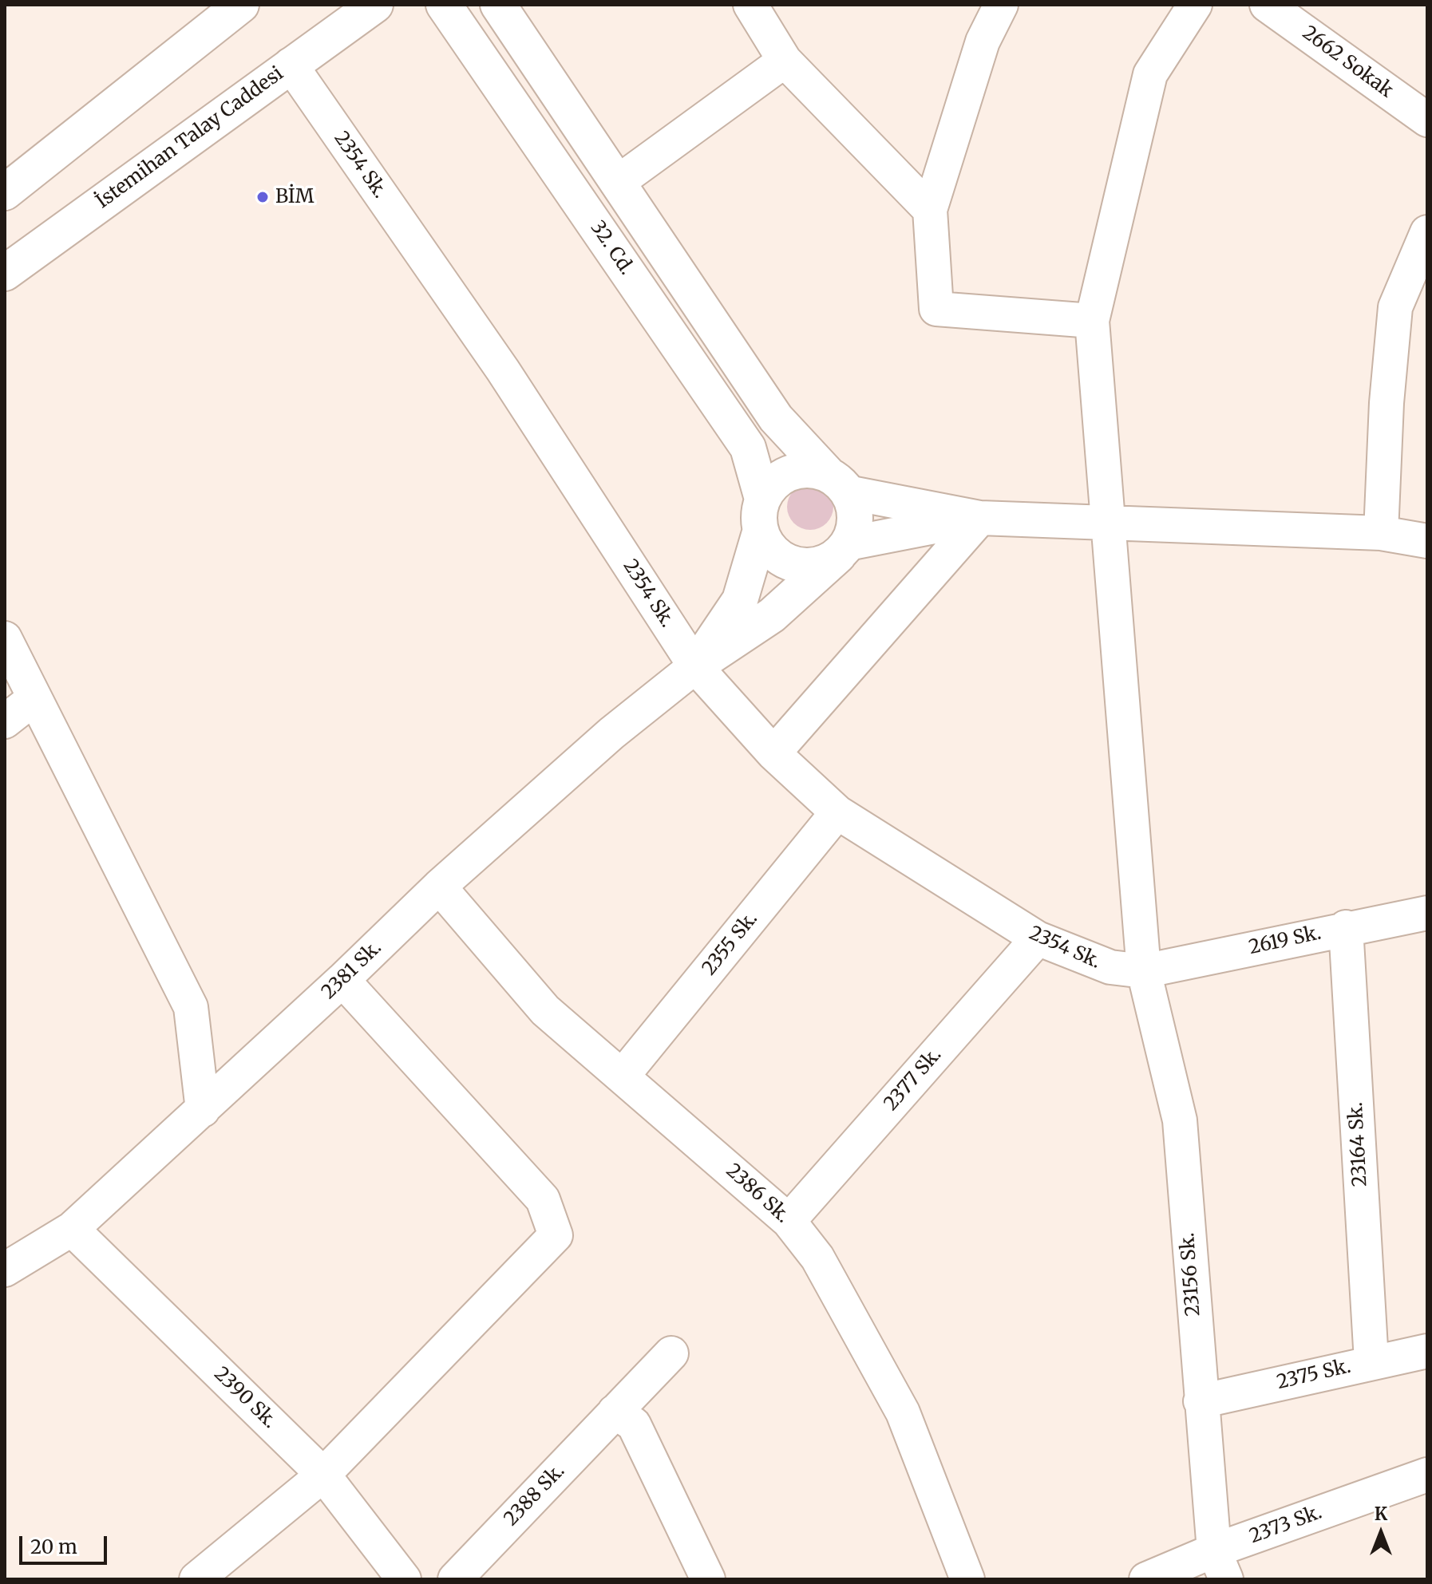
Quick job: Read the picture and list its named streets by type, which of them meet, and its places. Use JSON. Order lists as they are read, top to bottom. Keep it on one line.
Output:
{"streets":{"street":["2662 Sokak","İstemihan Talay Caddesi","2354 Sk.","32. Cd.","2619 Sk.","2355 Sk.","2381 Sk.","2377 Sk.","23164 Sk.","2386 Sk.","23156 Sk.","2375 Sk.","2390 Sk.","2388 Sk.","2373 Sk."]},"crossings":[["İstemihan Talay Caddesi","2354 Sk."],["2354 Sk.","2619 Sk."],["2354 Sk.","2355 Sk."],["2354 Sk.","2381 Sk."],["2354 Sk.","2377 Sk."],["2354 Sk.","23156 Sk."],["2619 Sk.","23164 Sk."],["2619 Sk.","23156 Sk."],["2355 Sk.","2386 Sk."],["2381 Sk.","2386 Sk."],["2381 Sk.","2390 Sk."],["2377 Sk.","2386 Sk."],["23164 Sk.","2375 Sk."],["23156 Sk.","2375 Sk."],["23156 Sk.","2373 Sk."]],"places":["BİM"],"scale_bar":"20 m","north":"top"}
